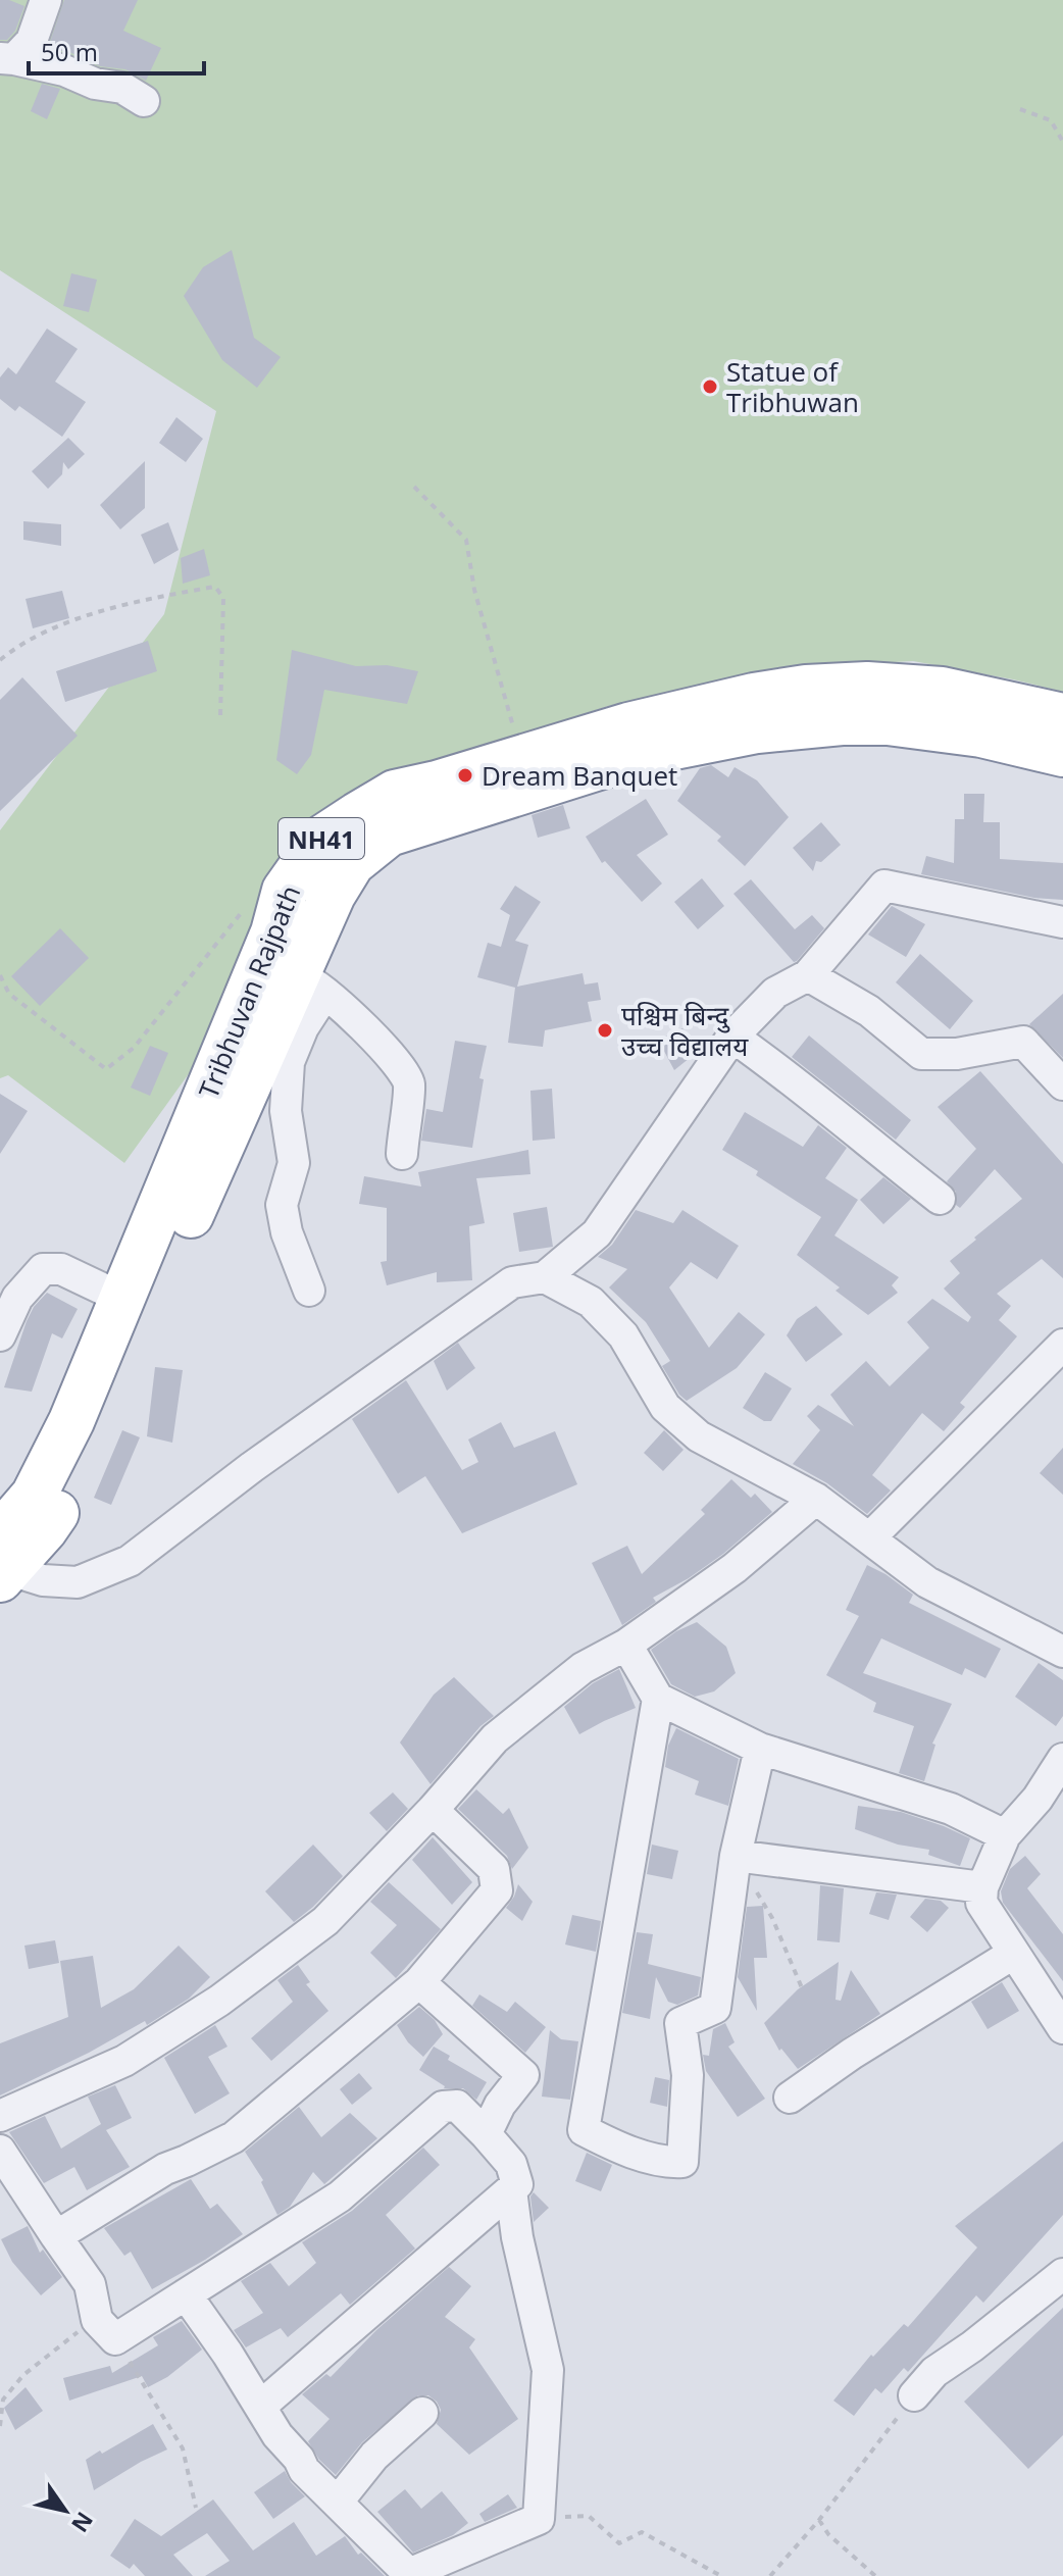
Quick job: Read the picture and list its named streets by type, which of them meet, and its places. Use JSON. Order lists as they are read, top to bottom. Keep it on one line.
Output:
{"streets":{"highway":["NH41","Tribhuvan Rajpath"]},"places":["Statue of Tribhuwan","Dream Banquet","पश्चिम बिन्दु उच्च विद्यालय"],"scale_bar":"50 m","north":"bottom right"}
